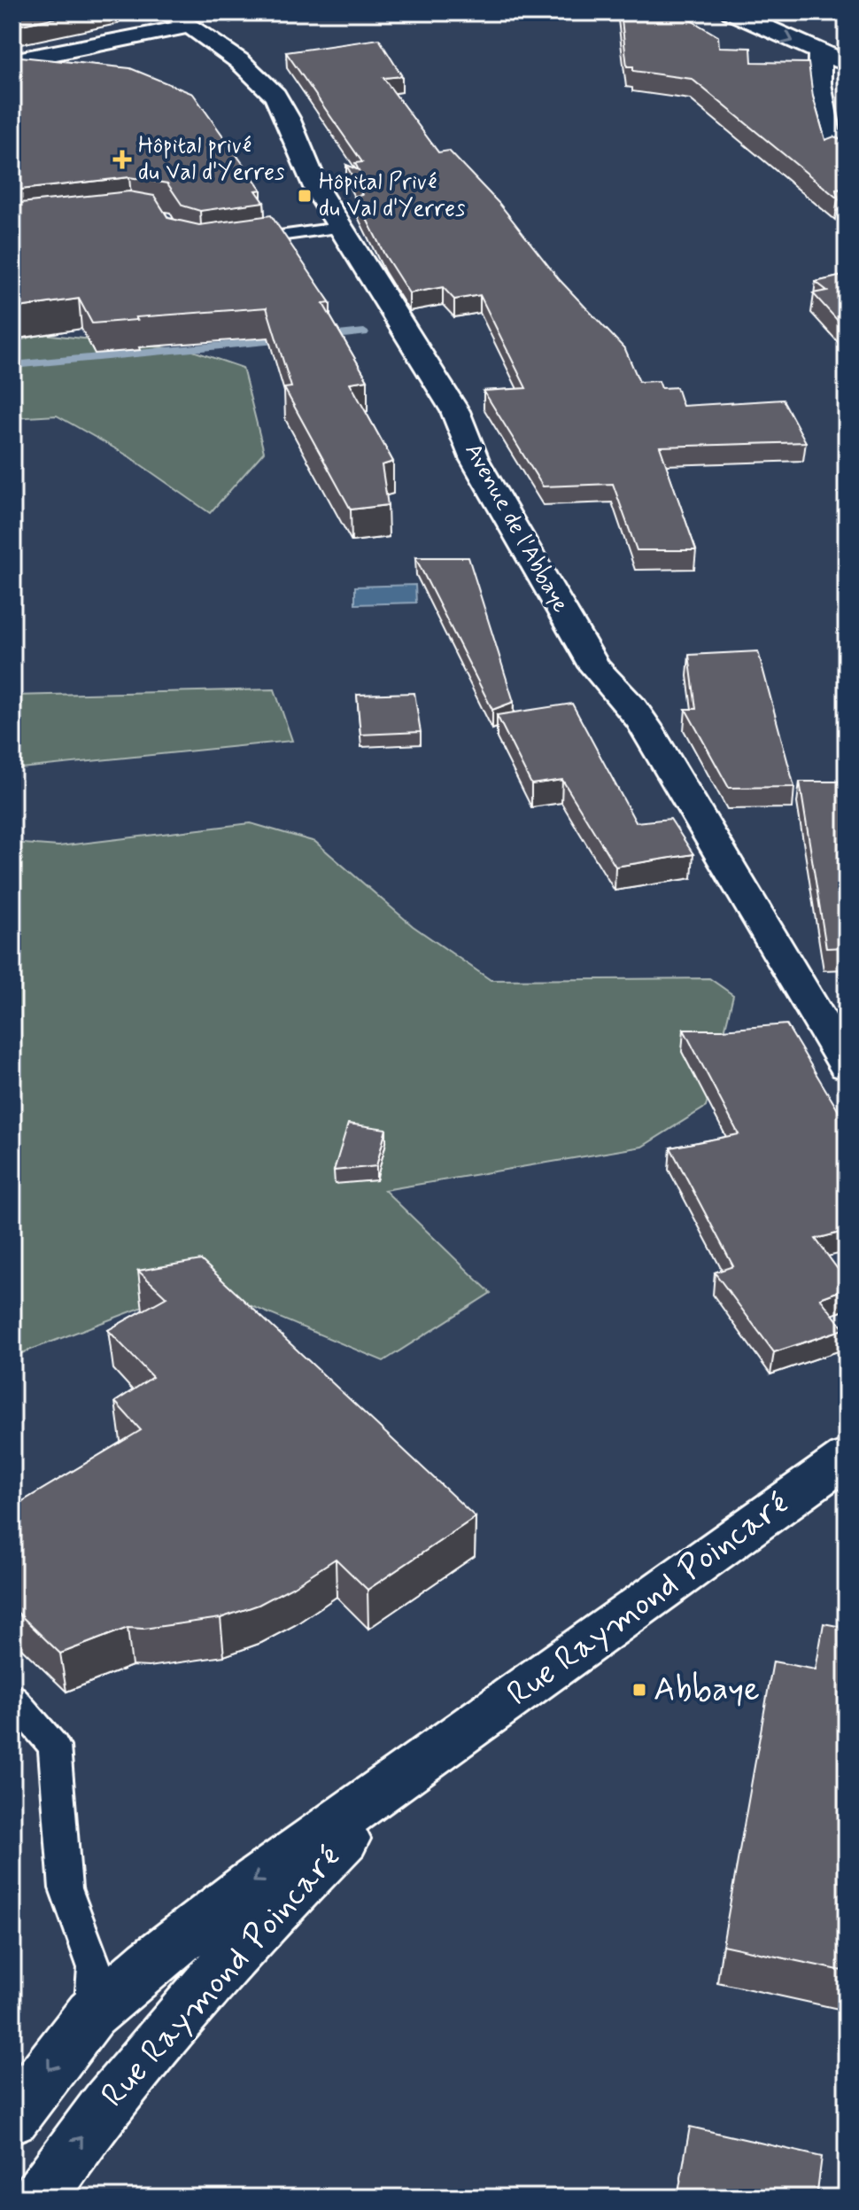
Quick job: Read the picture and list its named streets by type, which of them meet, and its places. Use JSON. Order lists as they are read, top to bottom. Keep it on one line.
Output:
{"streets":{"street":["Avenue de l'Abbaye","Rue Raymond Poincaré"]},"places":{"health":["Hôpital privé du Val d'Yerres"],"transit":["Hôpital Privé du Val d'Yerres","Abbaye"]}}
